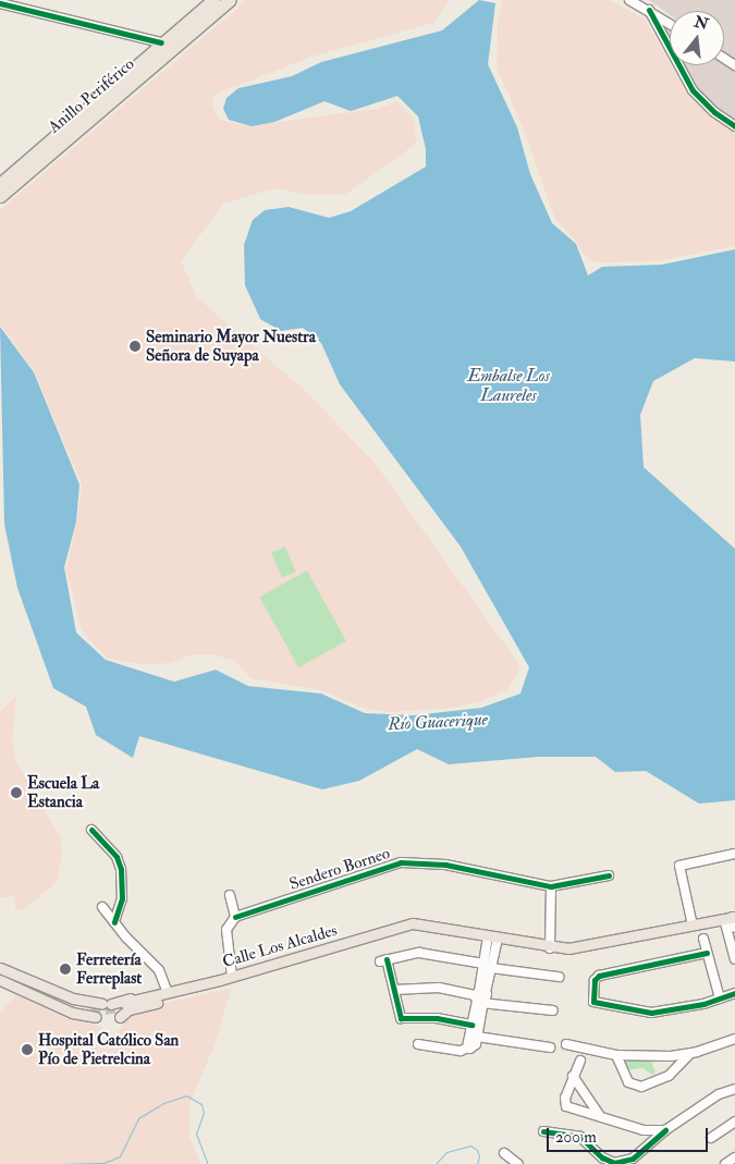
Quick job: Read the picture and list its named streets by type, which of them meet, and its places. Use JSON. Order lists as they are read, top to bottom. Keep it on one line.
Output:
{"streets":{"highway":["Anillo Periférico"],"main road":["Calle Los Alcaldes"],"street":["Sendero Borneo"]},"water":["Embalse Los Laureles","Río Guacerique"],"places":["Seminario Mayor Nuestra Señora de Suyapa","Escuela La Estancia","Ferretería Ferreplast","Hospital Católico San Pío de Pietrelcina"],"scale_bar":"200 m","north":"top"}
